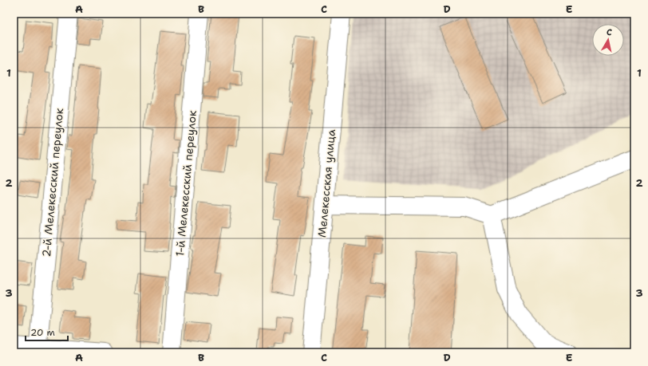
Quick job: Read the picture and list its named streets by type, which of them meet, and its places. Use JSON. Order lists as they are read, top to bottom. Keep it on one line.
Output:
{"streets":{"street":["2-й Мелекесский переулок","1-й Мелекесский переулок","Мелекесская улица"]},"scale_bar":"20 m","north":"top","grid":{"columns":["A","B","C","D","E"],"rows":["1","2","3"]}}
